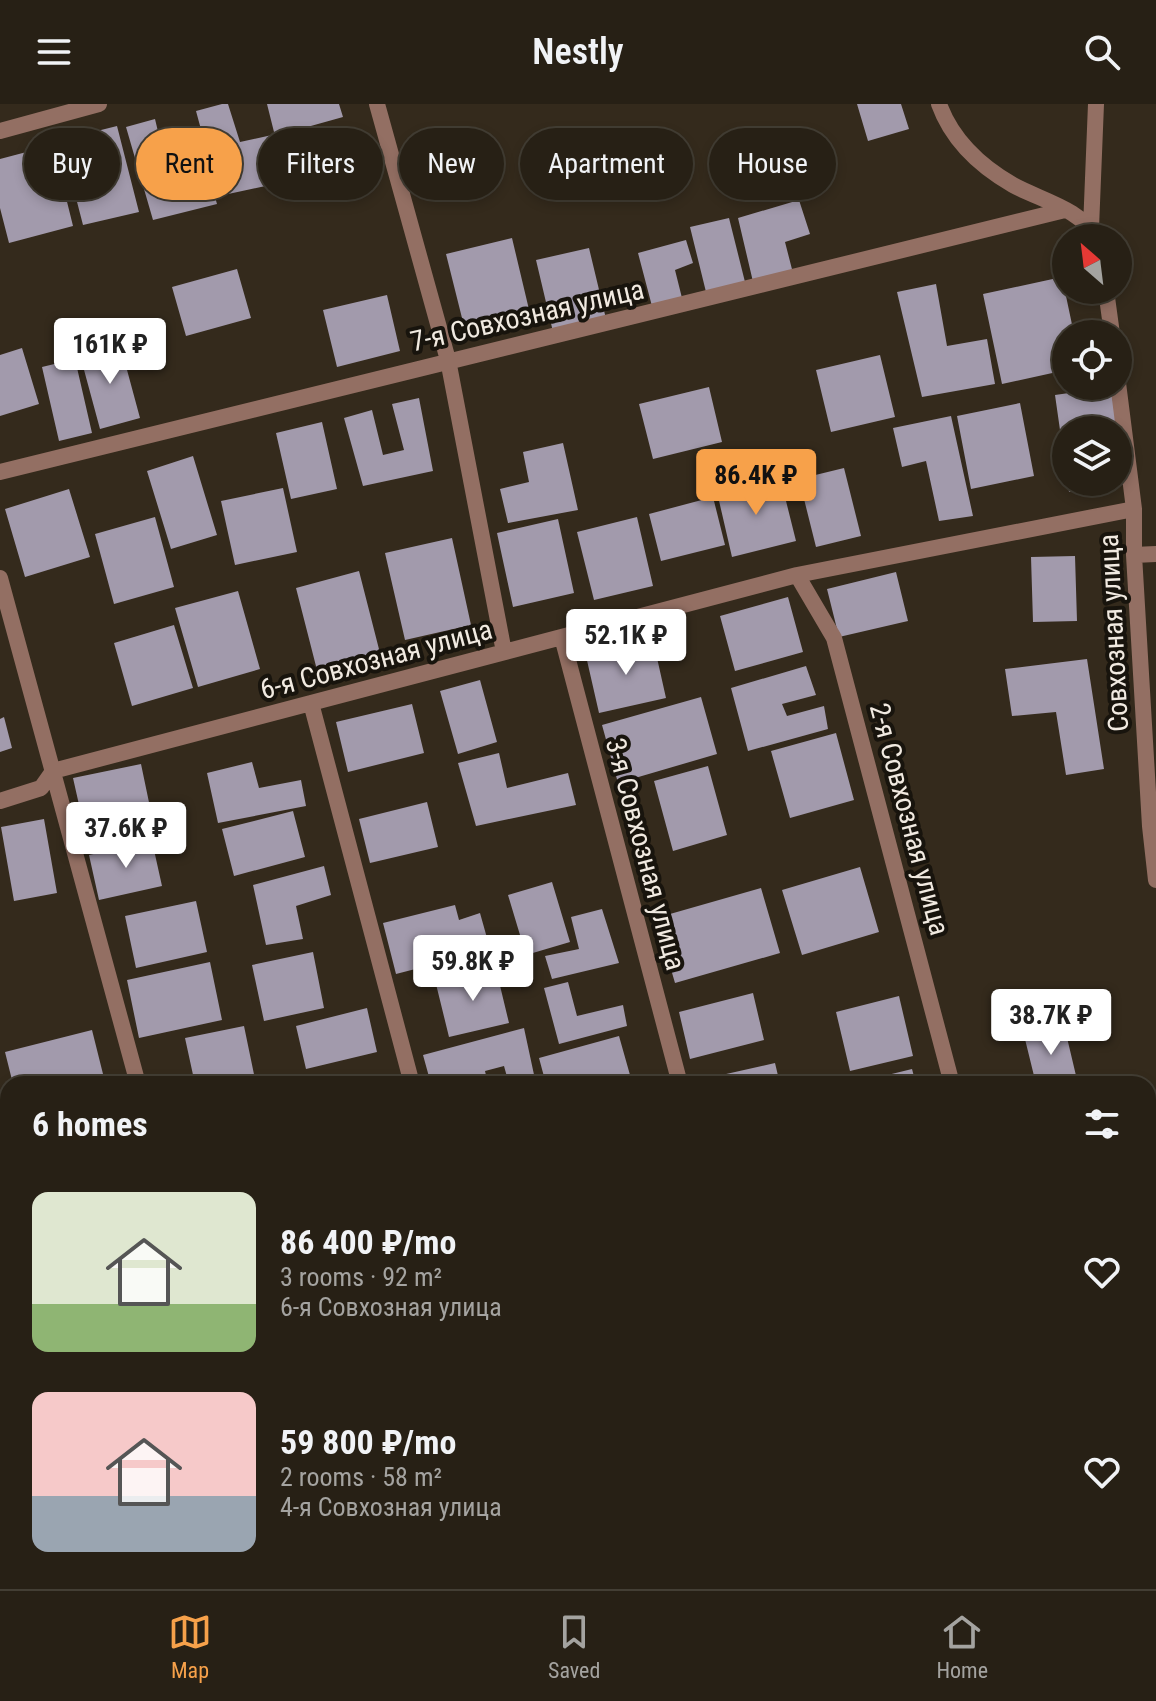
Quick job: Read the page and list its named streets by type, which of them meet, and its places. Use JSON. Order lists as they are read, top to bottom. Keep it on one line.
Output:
{"streets":{"street":["7-я Совхозная улица","Совхозная улица","6-я Совхозная улица","2-я Совхозная улица","3-я Совхозная улица"]},"crossings":[["Совхозная улица","6-я Совхозная улица"],["6-я Совхозная улица","2-я Совхозная улица"],["6-я Совхозная улица","3-я Совхозная улица"]],"north":"top left","page":{"header":"Nestly","chip":["Buy","Rent","Filters","New","Apartment","House"],"price":["161K ₽","86.4K ₽","52.1K ₽","37.6K ₽","59.8K ₽","38.7K ₽"],"heading":"6 homes","list":[{"name":"86 400 ₽/mo","note":"3 rooms · 92 m² · 6-я Совхозная улица"},{"name":"59 800 ₽/mo","note":"2 rooms · 58 m² · 4-я Совхозная улица"}],"tabs":["Map","Saved","Home"]}}
